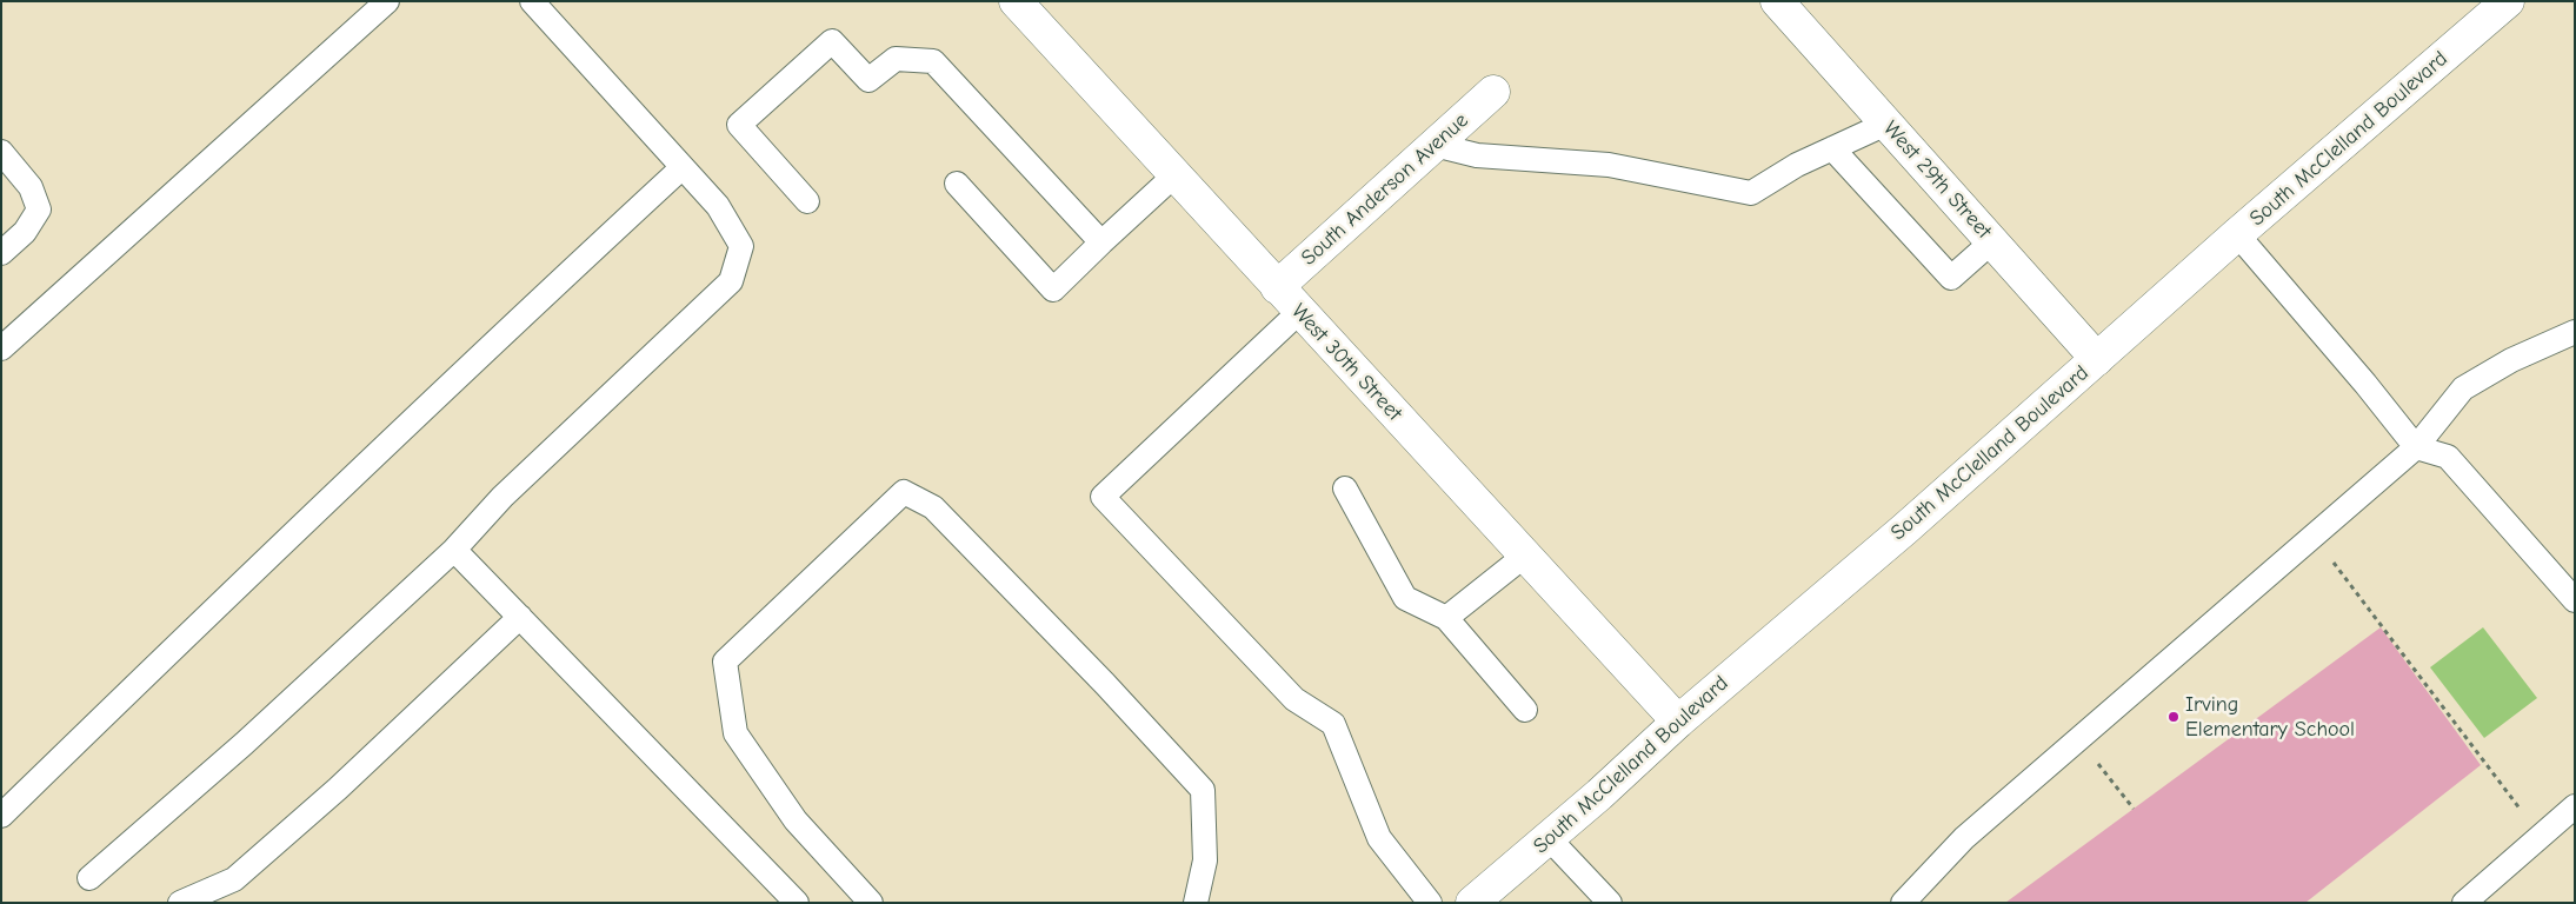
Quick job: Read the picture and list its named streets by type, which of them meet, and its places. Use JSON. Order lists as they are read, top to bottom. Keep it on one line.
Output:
{"streets":{"street":["South McClelland Boulevard","West 29th Street","South Anderson Avenue","West 30th Street"]},"crossings":[["South McClelland Boulevard","West 29th Street"],["South McClelland Boulevard","West 30th Street"],["South Anderson Avenue","West 30th Street"]],"places":["Irving Elementary School"]}
